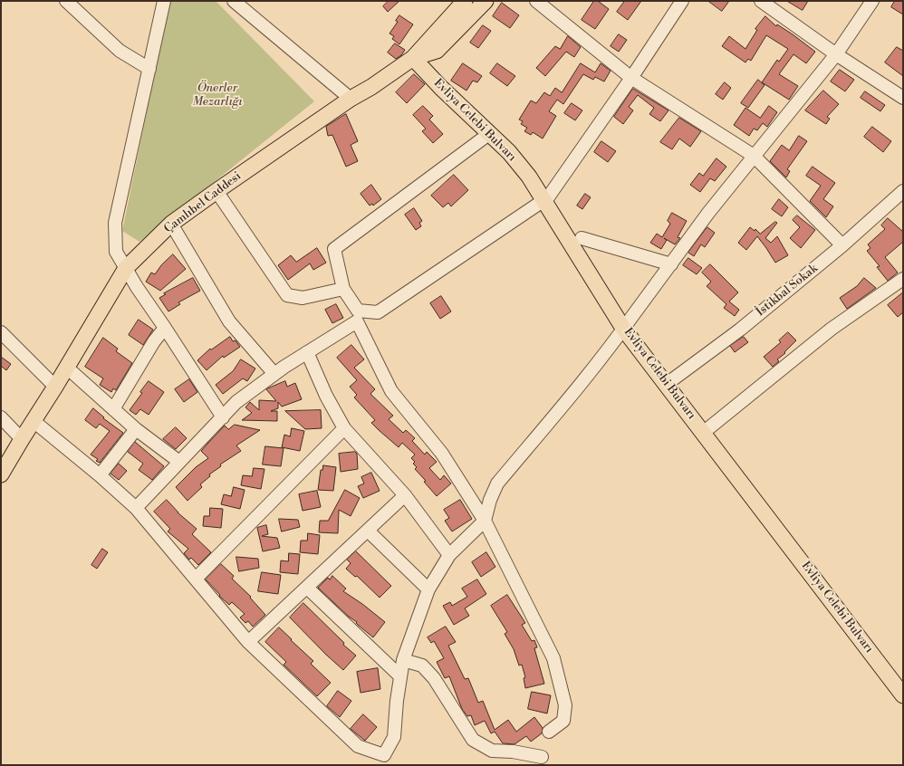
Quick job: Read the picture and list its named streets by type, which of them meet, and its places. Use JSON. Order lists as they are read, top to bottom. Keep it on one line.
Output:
{"streets":{"main road":["Evliya Celebi Bulvarı","Çamlıbel Caddesi"],"street":["İstikbal Sokak"]},"crossings":[["Evliya Celebi Bulvarı","Çamlıbel Caddesi"],["Evliya Celebi Bulvarı","İstikbal Sokak"]],"parks":["Önerler Mezarlığı"]}
